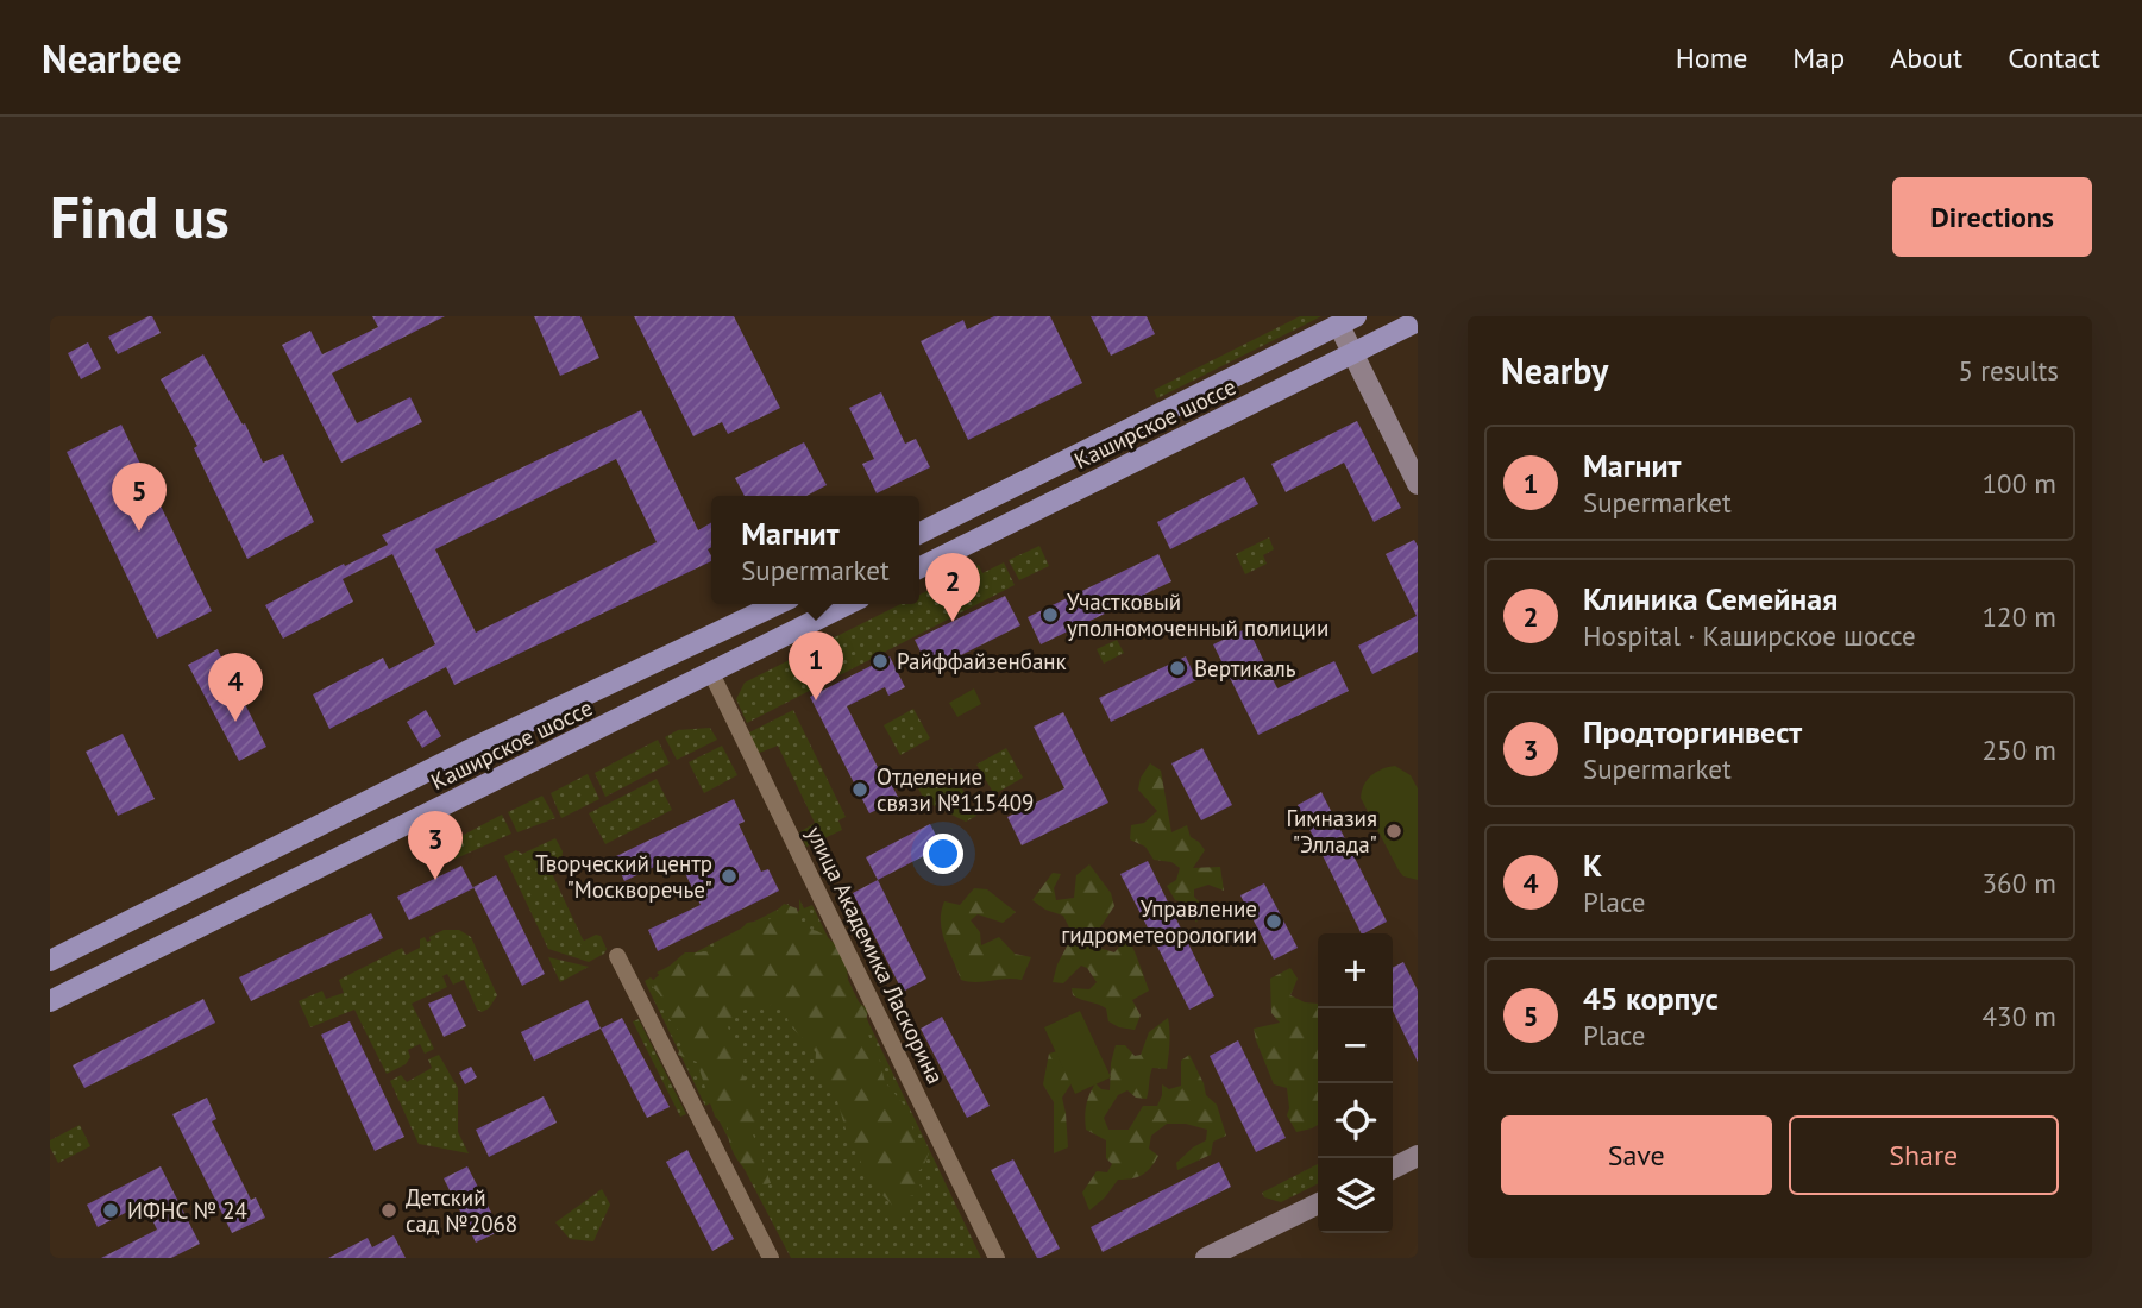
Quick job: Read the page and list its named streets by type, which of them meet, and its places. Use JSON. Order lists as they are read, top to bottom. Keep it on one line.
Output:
{"streets":{"main road":["Каширское шоссе"],"street":["улица Академика Ласкорина"]},"crossings":[["Каширское шоссе","улица Академика Ласкорина"]],"places":["Участковый уполномоченный полиции","Райффайзенбанк","Вертикаль","Отделение связи №115409","Гимназия \"Эллада\"","Творческий центр \"Москворечье\"","Управление гидрометеорологии","ИФНС № 24","Детский сад №2068"],"page":{"header":"Nearbee","nav":["Home","Map","About","Contact"],"buttons":["Directions",["Save","Share"]],"title":"Find us","heading":["Nearby","5 results"],"list":[{"mark":"1","name":"Магнит","note":"Supermarket","value":"100 m"},{"mark":"2","name":"Клиника Семейная","note":"Hospital · Каширское шоссе","value":"120 m"},{"mark":"3","name":"Продторгинвест","note":"Supermarket","value":"250 m"},{"mark":"4","name":"К","note":"Place","value":"360 m"},{"mark":"5","name":"45 корпус","note":"Place","value":"430 m"}],"pins":["5","2","1","4","3"],"popup":["Магнит","Supermarket"],"map_buttons":["+","−"]}}
